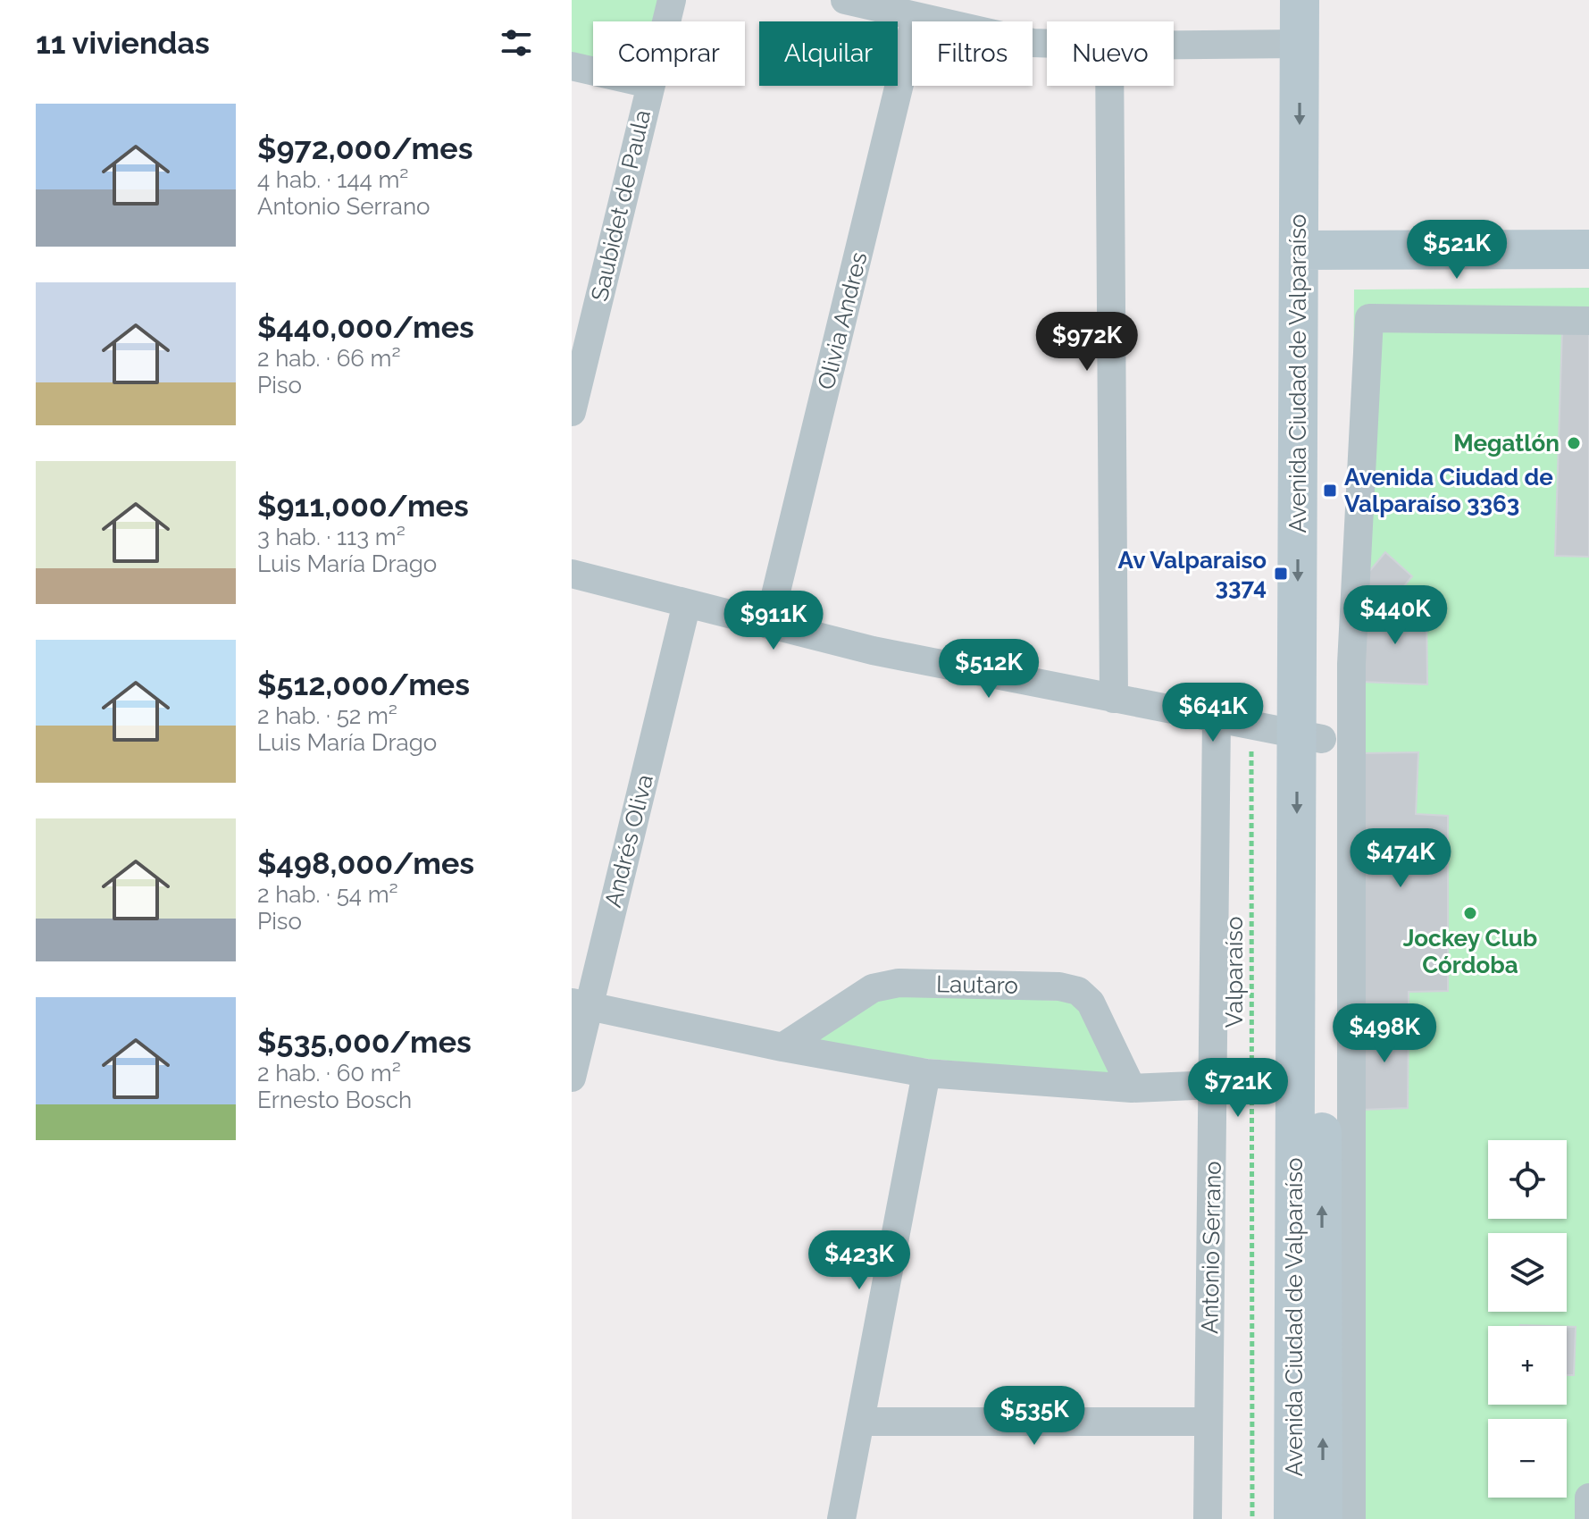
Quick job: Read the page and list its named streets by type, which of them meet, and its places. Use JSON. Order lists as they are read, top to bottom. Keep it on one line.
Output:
{"streets":{"main road":["Avenida Ciudad de Valparaíso"],"street":["Saubidet de Paula","Olivia Andres","Andrés Oliva","Lautaro","Antonio Serrano"],"path":["Valparaíso"]},"places":{"other":["Megatlón","Jockey Club Córdoba"],"transit":["Avenida Ciudad de Valparaíso 3363","Av Valparaiso 3374"]},"page":{"heading":"11 viviendas","chip":["Comprar","Alquilar","Filtros","Nuevo"],"list":[{"name":"$972,000/mes","note":"4 hab. · 144 m² · Antonio Serrano"},{"name":"$440,000/mes","note":"2 hab. · 66 m² · Piso"},{"name":"$911,000/mes","note":"3 hab. · 113 m² · Luis María Drago"},{"name":"$512,000/mes","note":"2 hab. · 52 m² · Luis María Drago"},{"name":"$498,000/mes","note":"2 hab. · 54 m² · Piso"},{"name":"$535,000/mes","note":"2 hab. · 60 m² · Ernesto Bosch"}],"price":["$521K","$972K","$440K","$911K","$512K","$641K","$474K","$498K","$721K","$423K","$535K"],"map_buttons":["+","−"]}}
